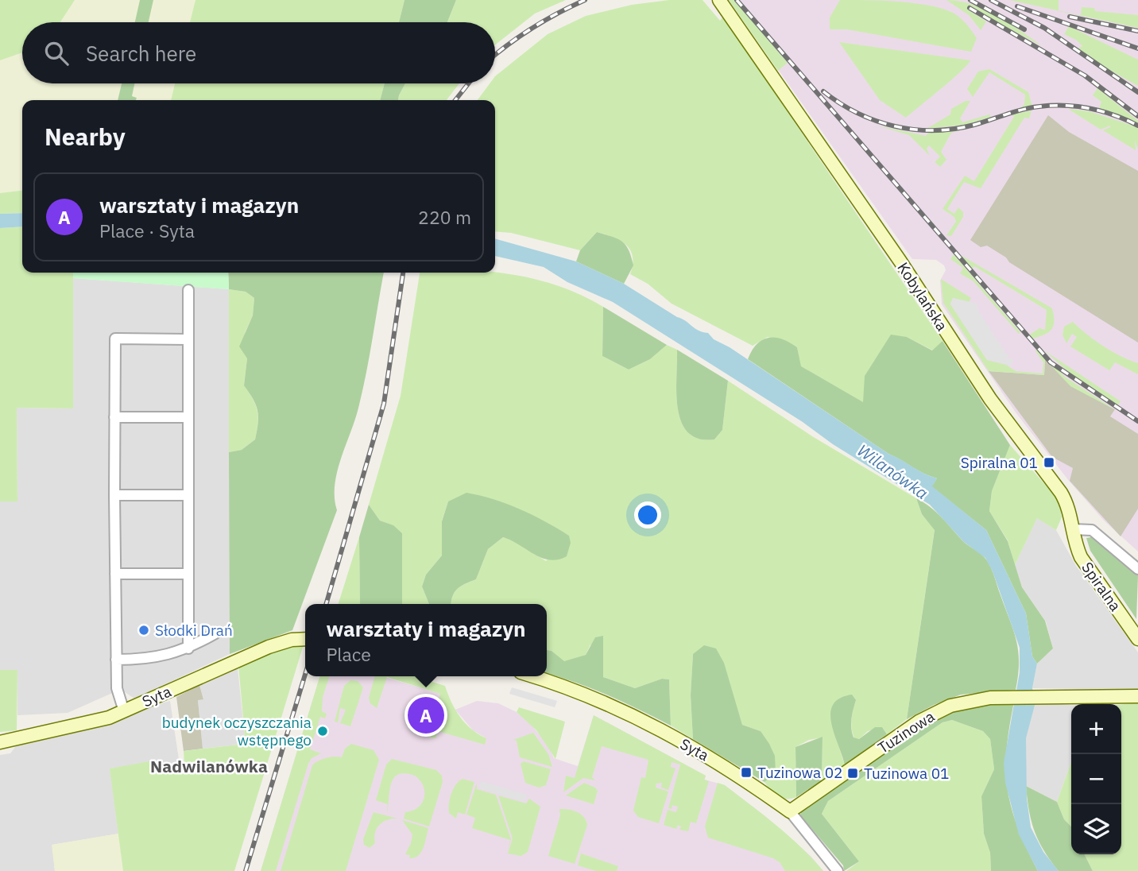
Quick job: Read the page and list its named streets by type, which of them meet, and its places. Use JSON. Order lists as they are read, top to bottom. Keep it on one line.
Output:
{"streets":{"street":["Kobylańska","Spiralna","Syta","Tuzinowa"]},"crossings":[["Kobylańska","Spiralna"],["Syta","Tuzinowa"]],"districts":["Nadwilanówka"],"water":["Wilanówka"],"places":{"transit":["Spiralna 01","Tuzinowa 02","Tuzinowa 01"],"other":["Słodki Drań","budynek oczyszczania wstępnego"]},"page":{"search":"Search here","heading":"Nearby","list":[{"mark":"A","name":"warsztaty i magazyn","note":"Place · Syta","value":"220 m"}],"popup":["warsztaty i magazyn","Place"],"pins":"A","map_buttons":["+","−"]}}
